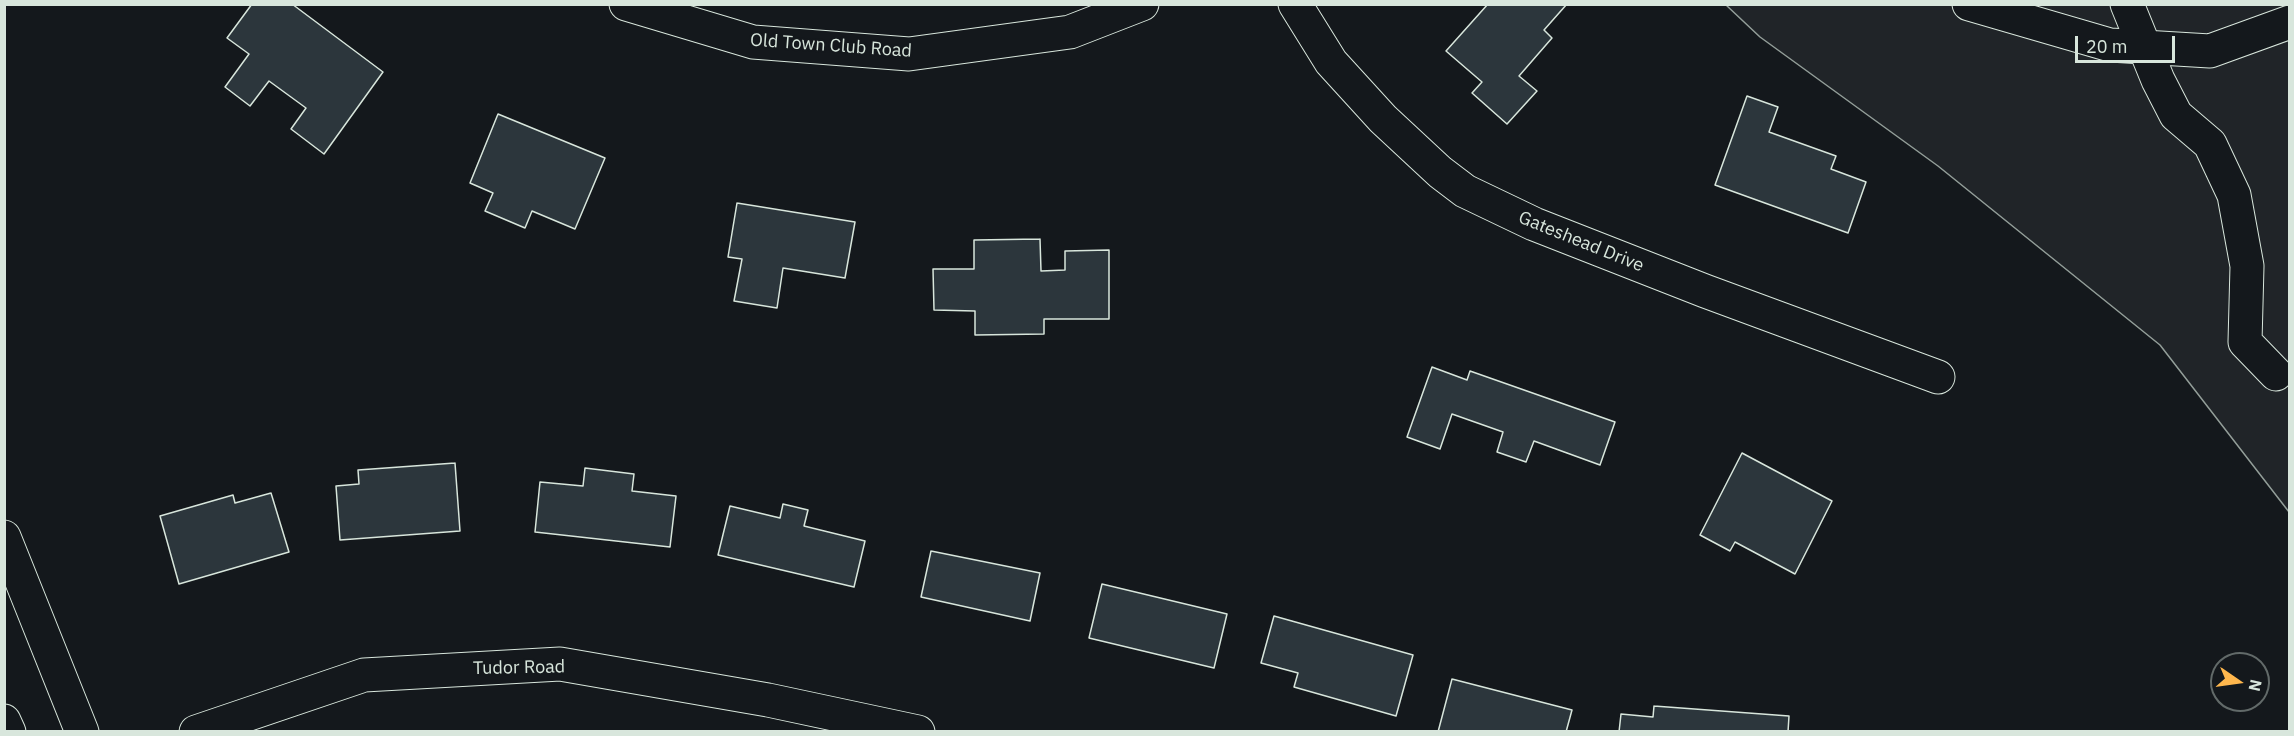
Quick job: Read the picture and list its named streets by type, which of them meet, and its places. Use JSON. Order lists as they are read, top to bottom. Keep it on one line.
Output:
{"streets":{"street":["Old Town Club Road","Gateshead Drive","Tudor Road"]},"scale_bar":"20 m","north":"right"}
